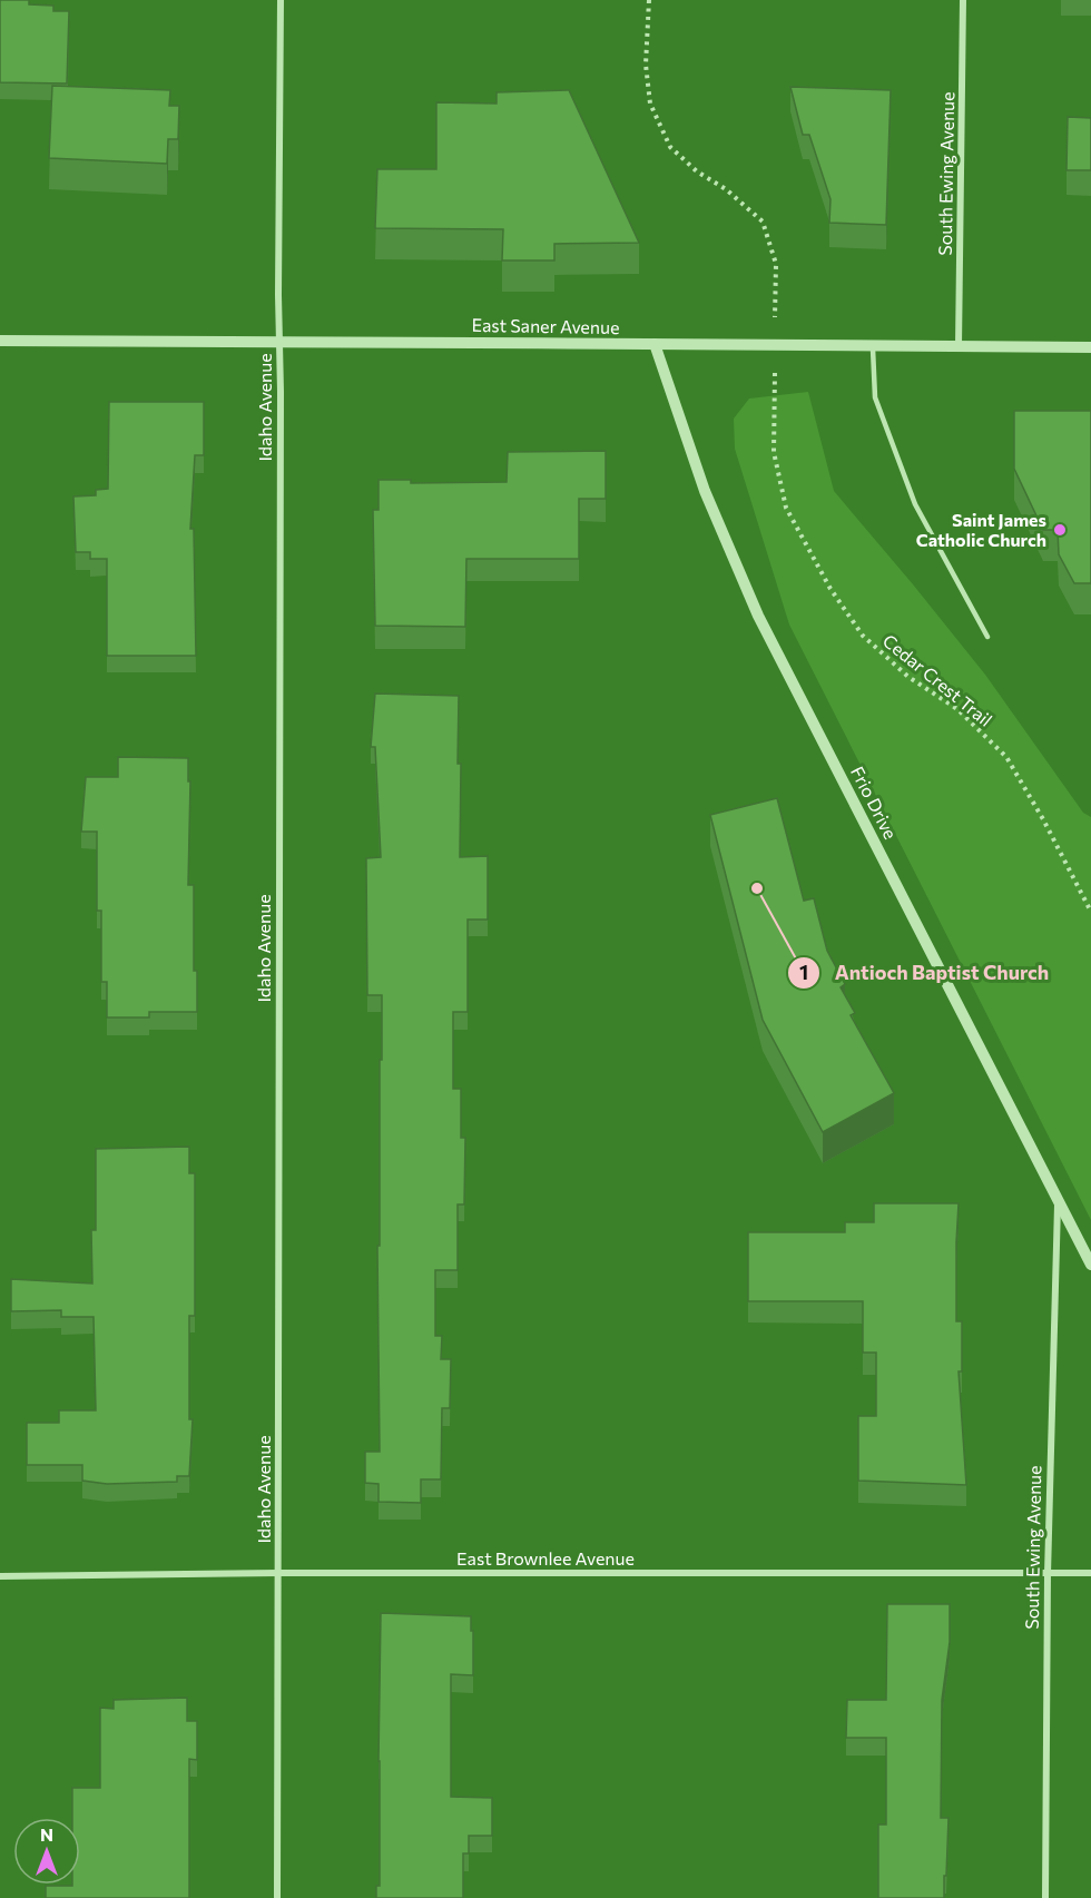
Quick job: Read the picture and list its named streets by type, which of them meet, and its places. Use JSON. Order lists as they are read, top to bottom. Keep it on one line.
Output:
{"streets":{"street":["South Ewing Avenue","East Saner Avenue","Idaho Avenue","Frio Drive","East Brownlee Avenue"],"path":["Cedar Crest Trail"]},"crossings":[["South Ewing Avenue","East Saner Avenue"],["South Ewing Avenue","Frio Drive"],["South Ewing Avenue","East Brownlee Avenue"],["East Saner Avenue","Idaho Avenue"],["East Saner Avenue","Frio Drive"],["Idaho Avenue","East Brownlee Avenue"]],"places":["Saint James Catholic Church","Antioch Baptist Church"],"north":"top"}
